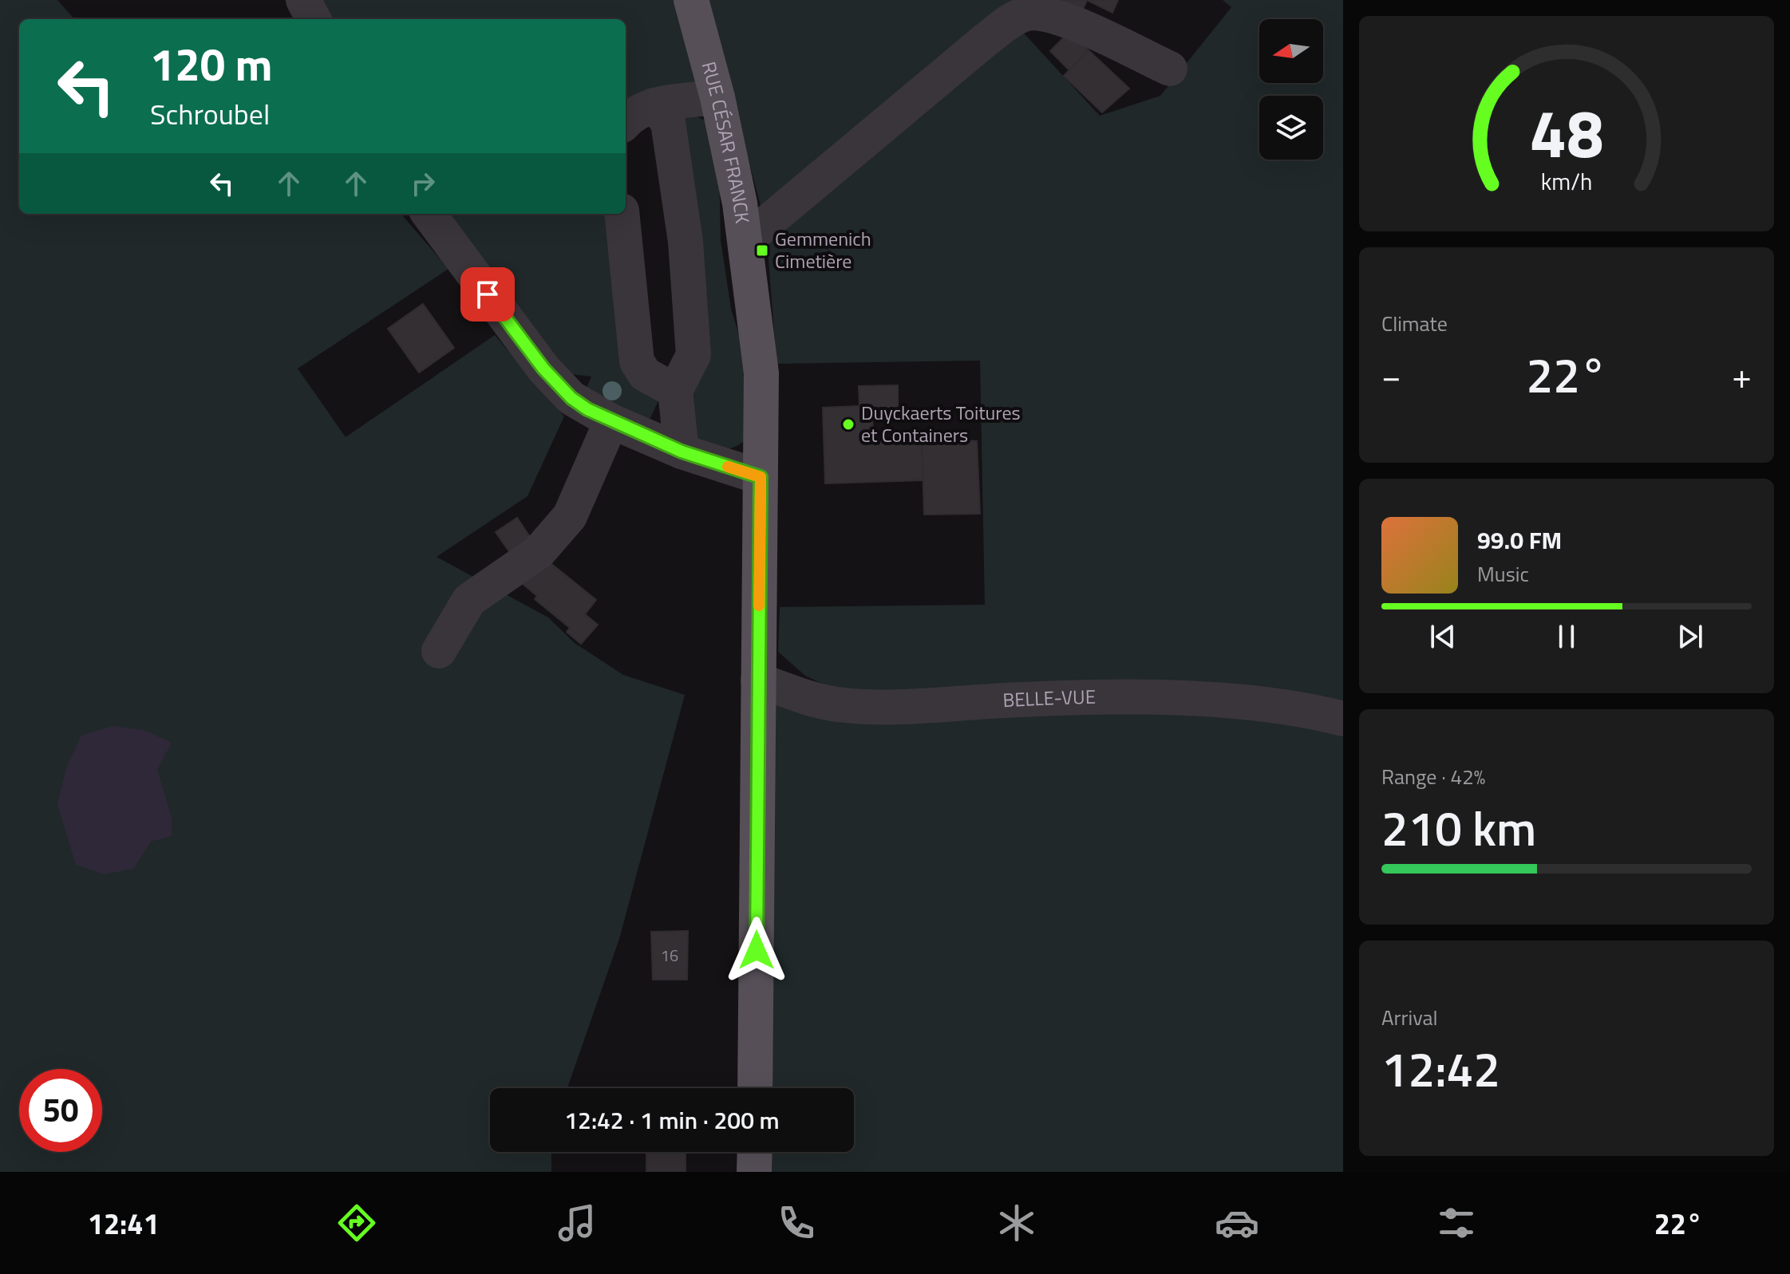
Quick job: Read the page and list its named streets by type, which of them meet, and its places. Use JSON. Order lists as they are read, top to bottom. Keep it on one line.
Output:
{"streets":{"main road":["RUE CÉSAR FRANCK"],"street":["BELLE-VUE"]},"crossings":[["RUE CÉSAR FRANCK","BELLE-VUE"]],"places":{"transit":["Gemmenich Cimetière"],"other":["Duyckaerts Toitures et Containers"]},"house_numbers":["16"],"north":"left","page":{"turn":["120 m","Schroubel"],"tile":["Climate",["Range · 42%","210 km"],["Arrival","12:42"]],"heat":["−","22°","+"],"song":["99.0 FM","Music"],"limit":"50","trip":"12:42 · 1 min · 200 m","tabs":["12:41","22°"],"gauge":["48","km/h"]}}
